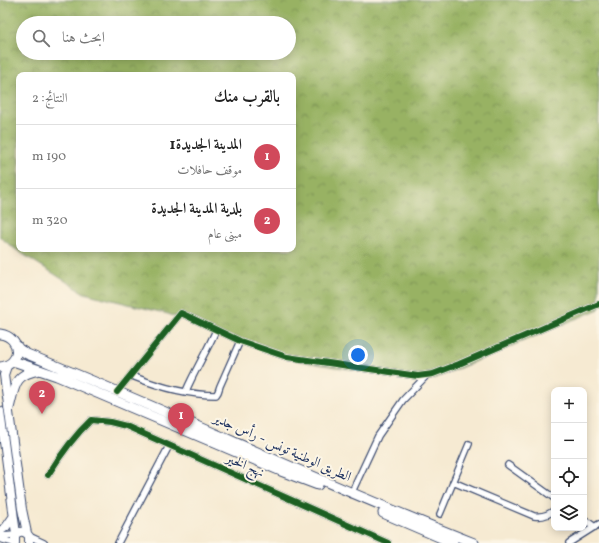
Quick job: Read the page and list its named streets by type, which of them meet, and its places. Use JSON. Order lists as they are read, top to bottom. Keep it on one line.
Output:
{"streets":{"main road":["الطريق الوطنية تونس - رأس جدير"],"street":["نهج الخير"]},"page":{"search":"ابحث هنا","heading":["بالقرب منك","النتائج: 2"],"list":[{"mark":"1","name":"المدينة الجديدة1","note":"موقف حافلات","value":"190 m"},{"mark":"2","name":"بلدية المدينة الجديدة","note":"مبنى عام","value":"320 m"}],"pins":["2","1"],"map_buttons":["+","−"]}}
